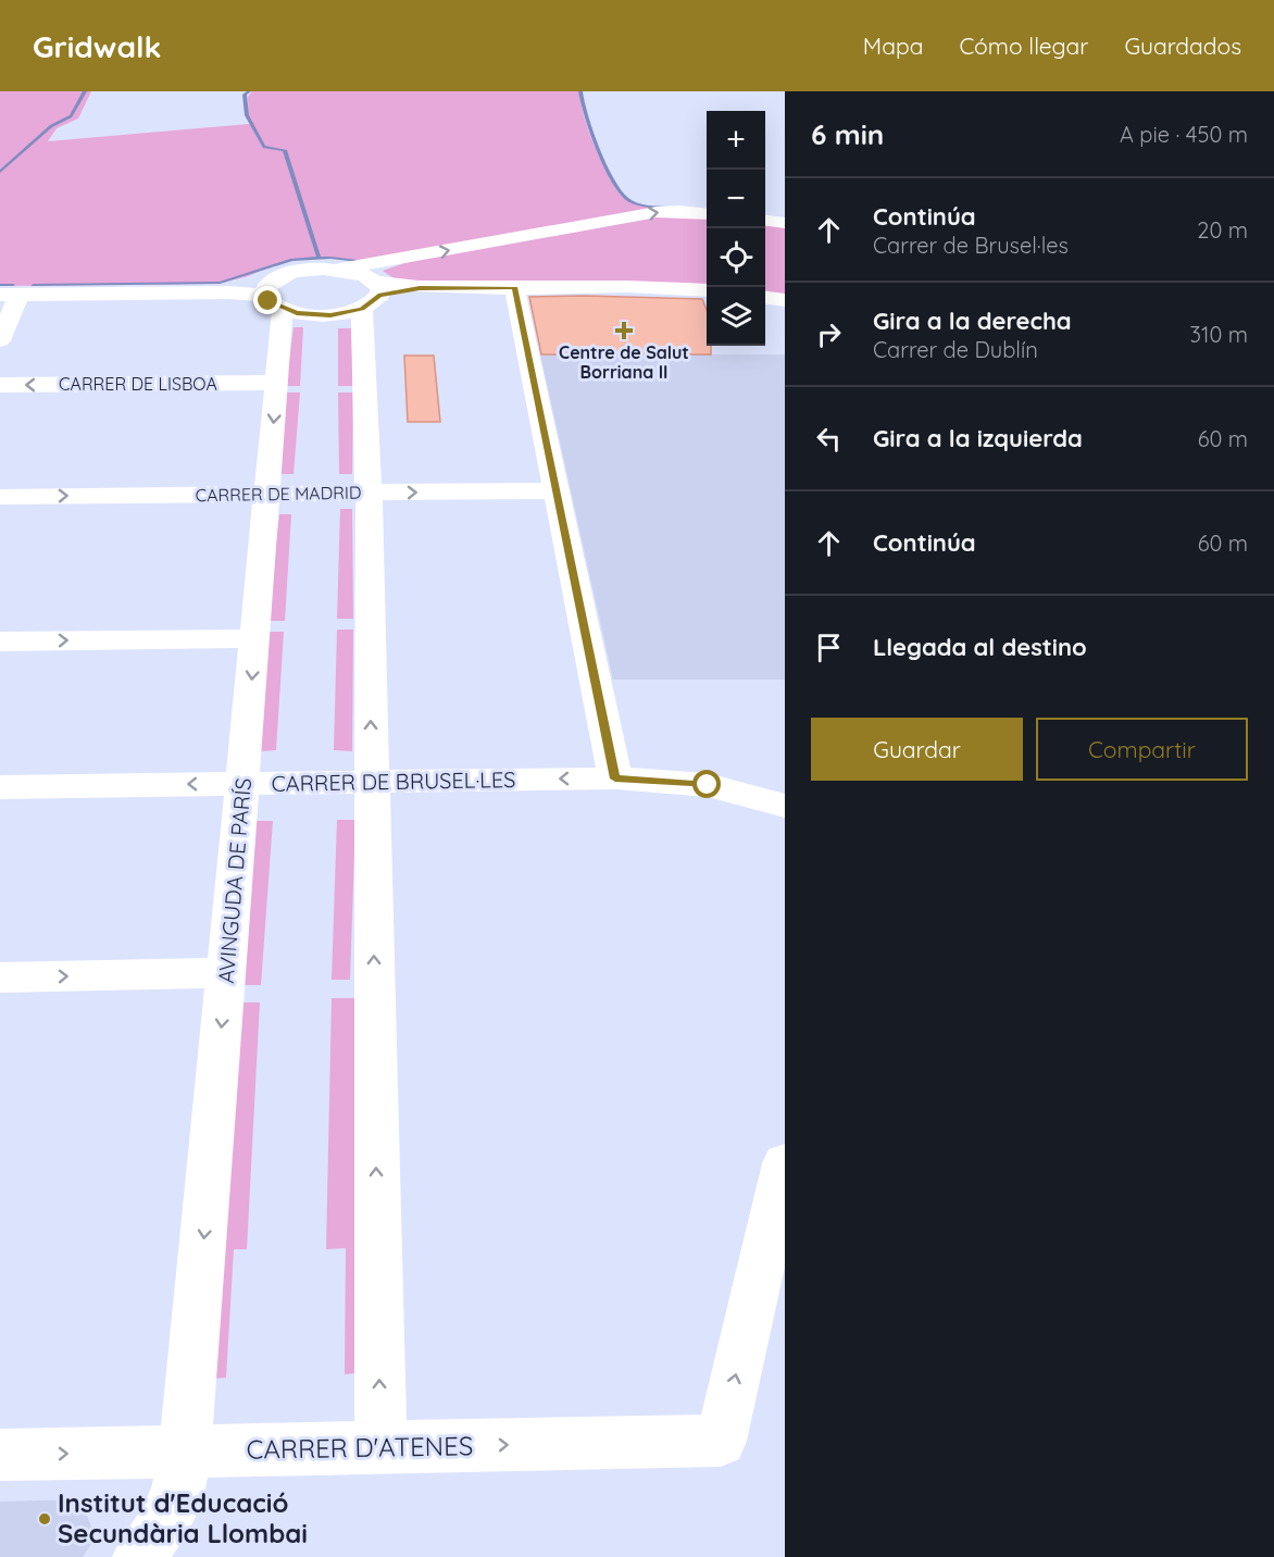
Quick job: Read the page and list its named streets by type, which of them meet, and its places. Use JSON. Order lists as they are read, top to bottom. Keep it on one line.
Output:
{"streets":{"street":["CARRER DE LISBOA","CARRER DE MADRID","CARRER DE BRUSEL·LES","AVINGUDA DE PARÍS","CARRER D'ATENES"]},"crossings":[["CARRER DE LISBOA","AVINGUDA DE PARÍS"],["CARRER DE MADRID","AVINGUDA DE PARÍS"],["CARRER DE BRUSEL·LES","AVINGUDA DE PARÍS"],["AVINGUDA DE PARÍS","CARRER D'ATENES"]],"one_way":["CARRER D'ATENES"],"places":{"health":["Centre de Salut Borriana II"],"other":["Institut d'Educació Secundària Llombai"]},"page":{"header":"Gridwalk","nav":["Mapa","Cómo llegar","Guardados"],"heading":["6 min","A pie · 450 m"],"map_buttons":["+","−"],"list":[["Continúa","Carrer de Brusel·les","20 m"],["Gira a la derecha","Carrer de Dublín","310 m"],["Gira a la izquierda","60 m"],["Continúa","60 m"],"Llegada al destino"],"buttons":["Guardar","Compartir"]}}
